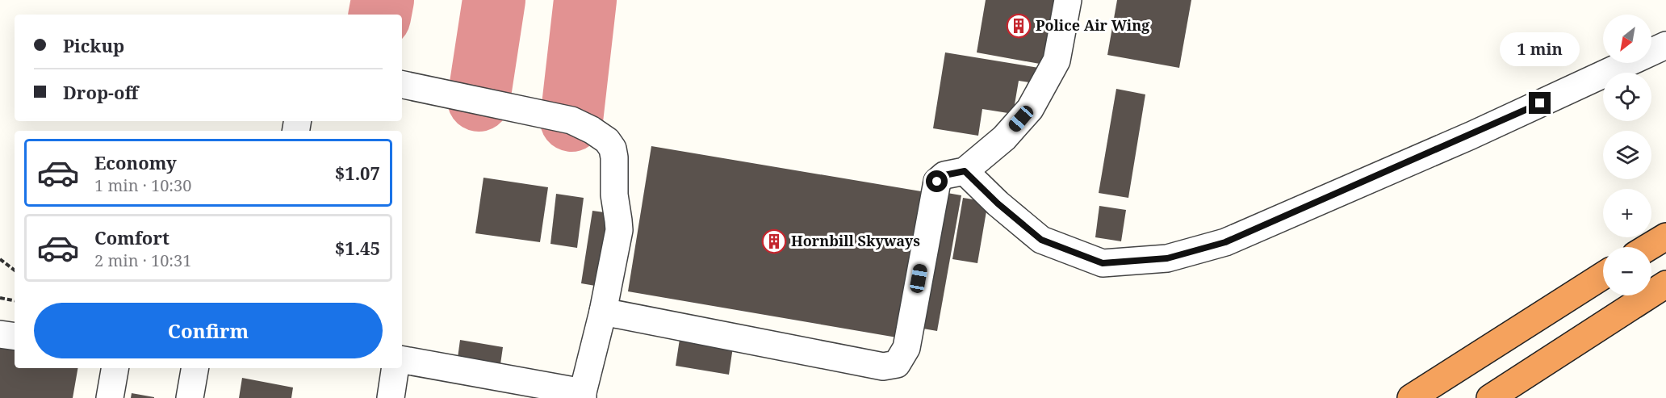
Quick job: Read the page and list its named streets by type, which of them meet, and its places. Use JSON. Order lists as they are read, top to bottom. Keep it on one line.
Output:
{"places":{"building":["Police Air Wing","Hornbill Skyways"]},"north":"bottom left","page":{"map_buttons":["+","−"],"banner":["Pickup","Drop-off"],"bubble":"1 min","list":[{"name":"Economy","note":"1 min · 10:30","value":"$1.07"},{"name":"Comfort","note":"2 min · 10:31","value":"$1.45"}],"buttons":"Confirm"}}
